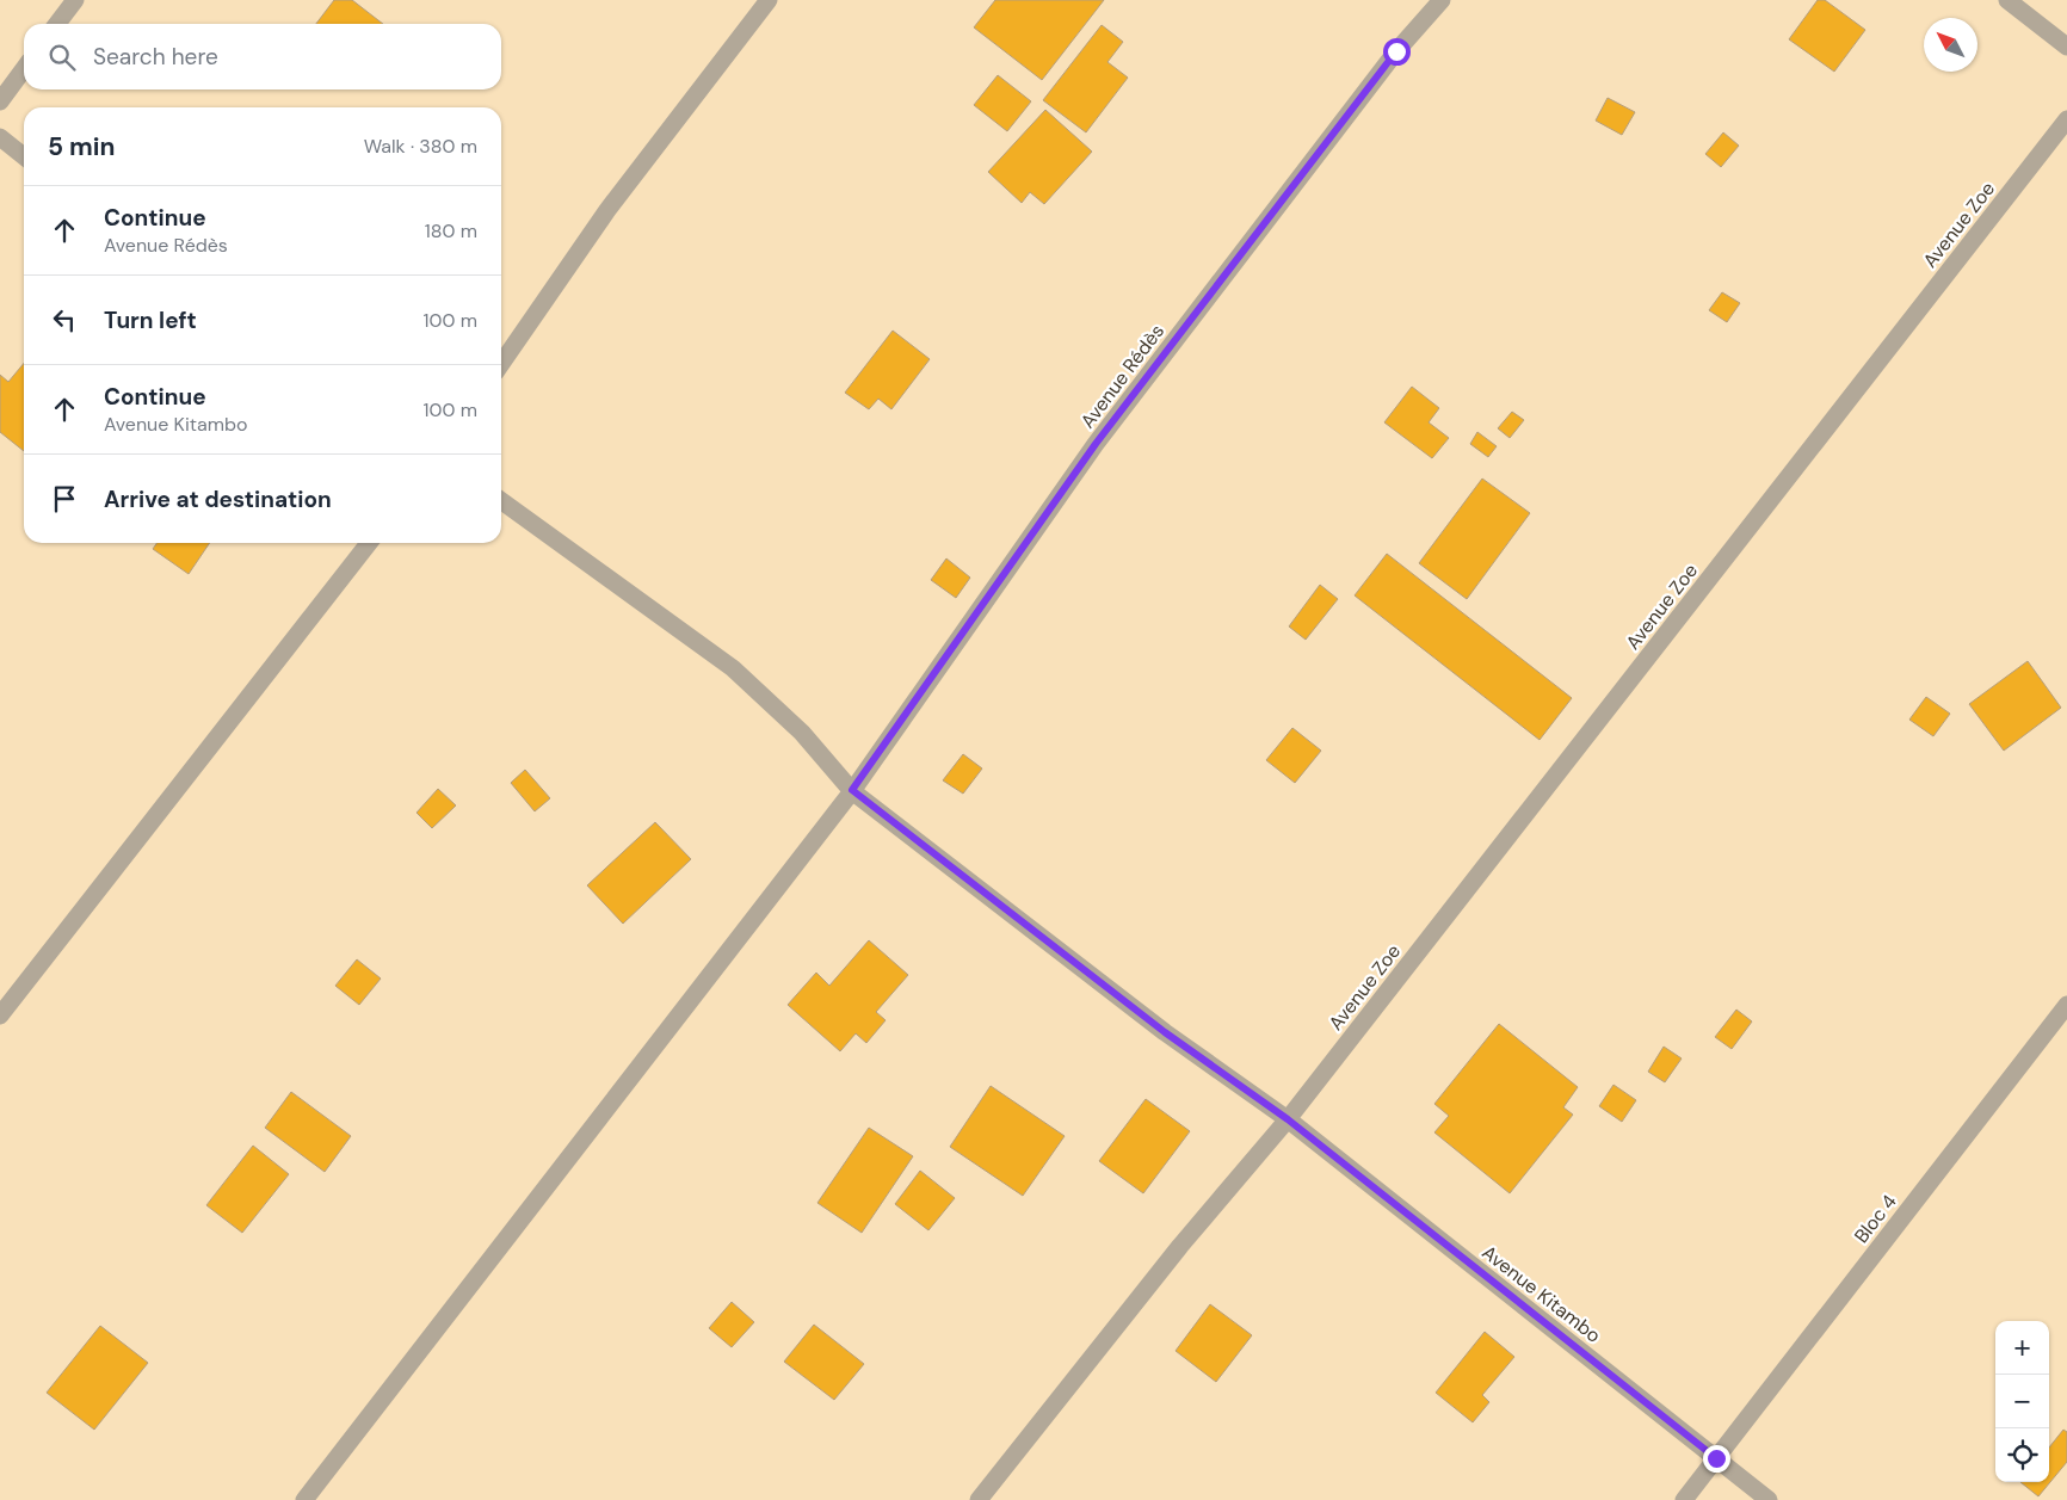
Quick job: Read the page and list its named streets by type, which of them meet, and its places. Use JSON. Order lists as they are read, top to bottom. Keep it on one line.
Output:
{"streets":{"street":["Avenue Zoe","Avenue Rédès","Bloc 4","Avenue Kitambo"]},"crossings":[["Avenue Zoe","Avenue Kitambo"],["Avenue Rédès","Avenue Kitambo"],["Bloc 4","Avenue Kitambo"]],"north":"top left","page":{"search":"Search here","heading":["5 min","Walk · 380 m"],"list":[["Continue","Avenue Rédès","180 m"],["Turn left","100 m"],["Continue","Avenue Kitambo","100 m"],"Arrive at destination"],"map_buttons":["+","−"]}}
